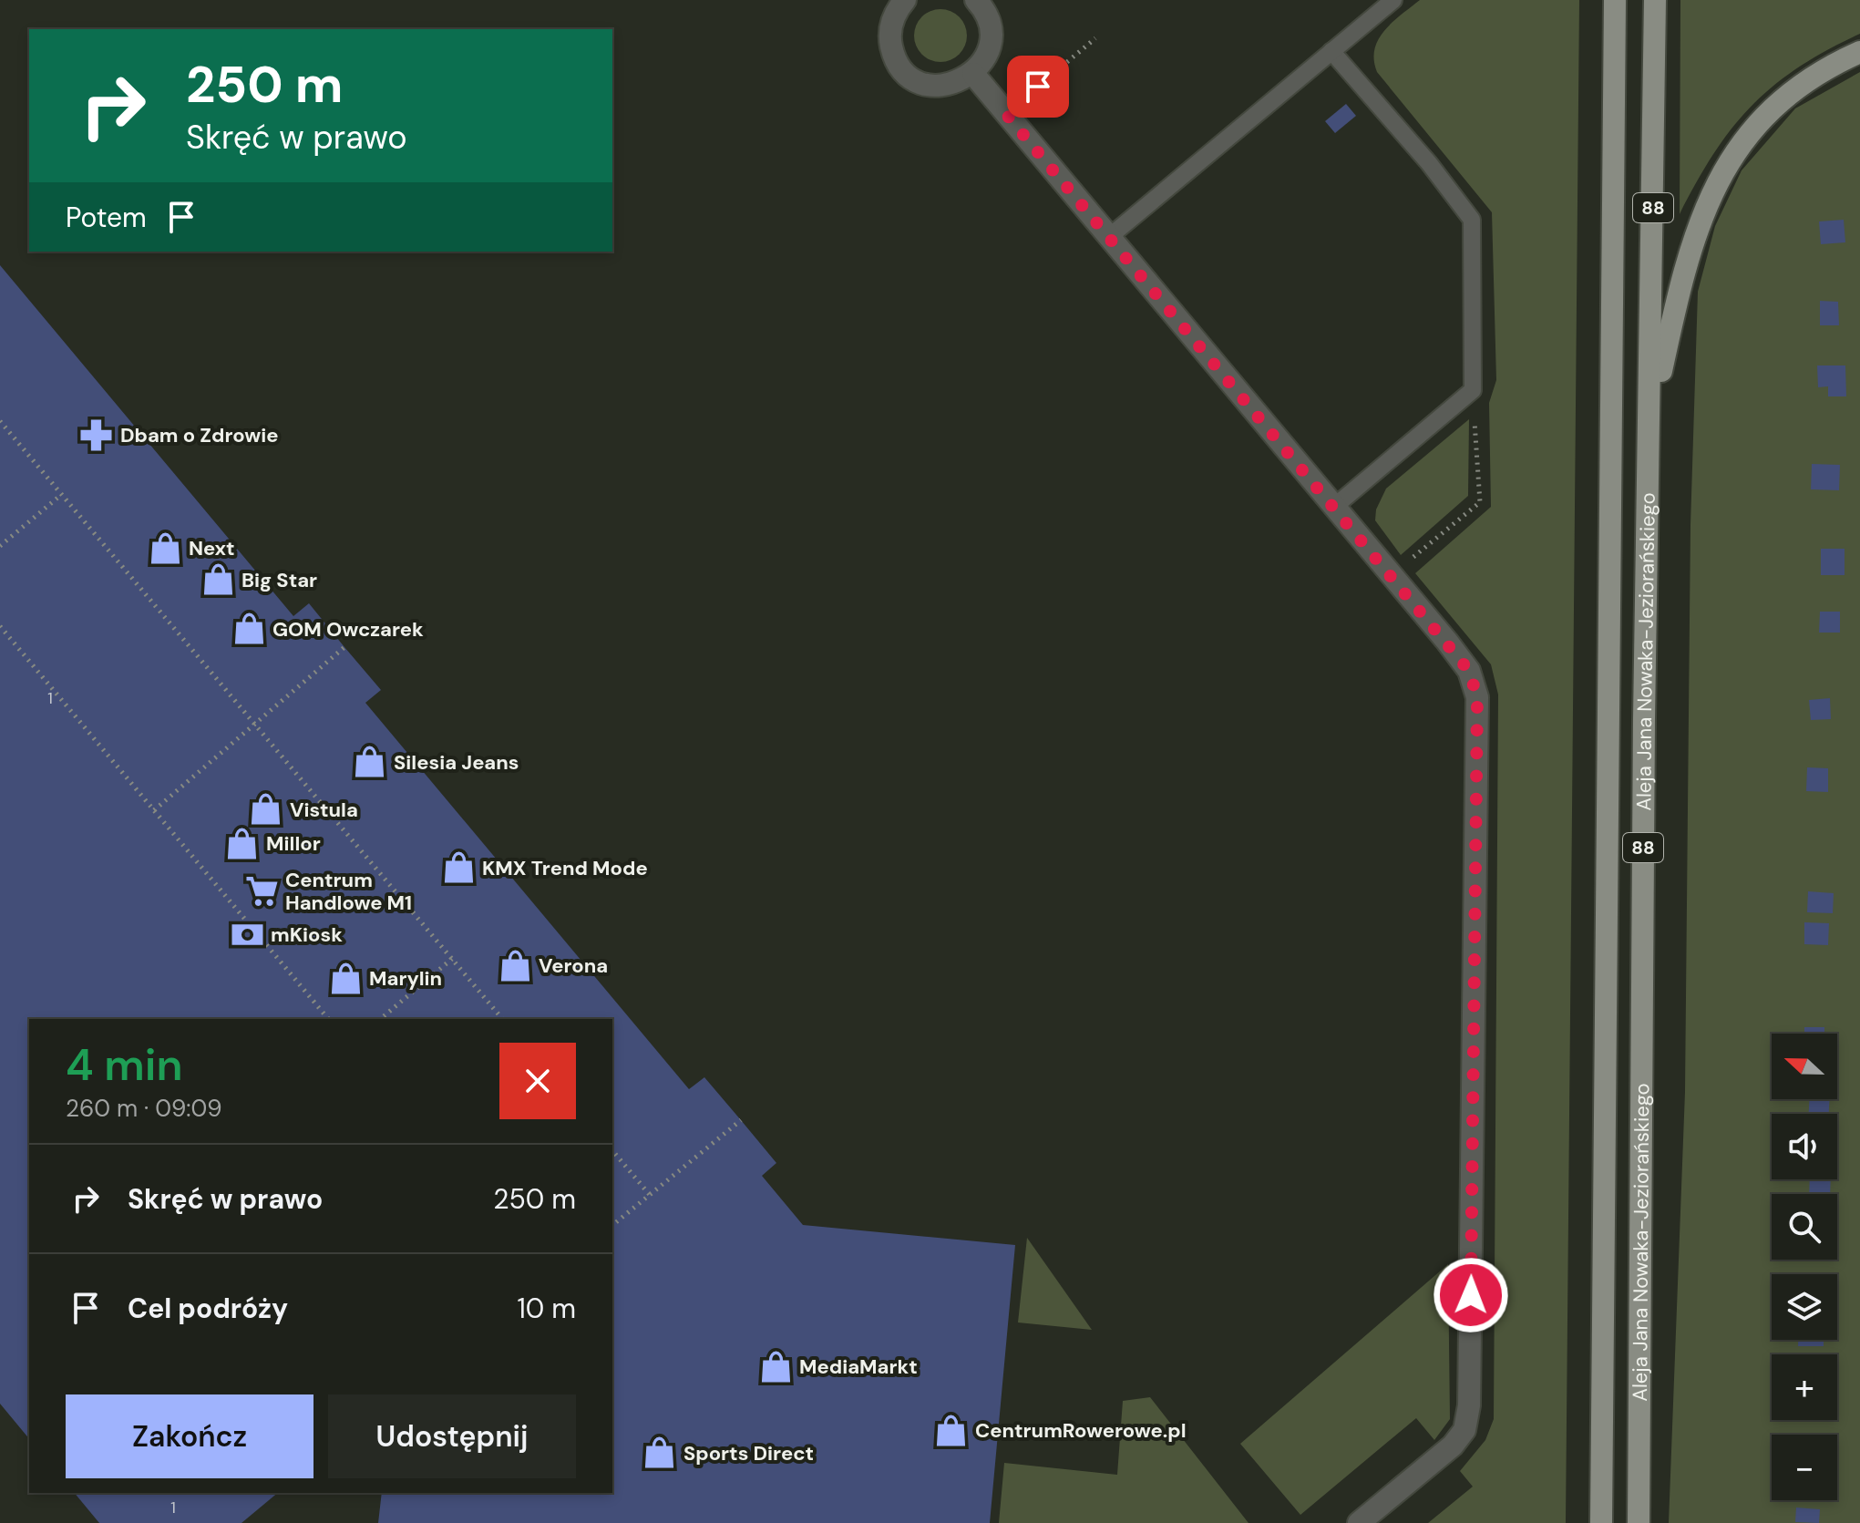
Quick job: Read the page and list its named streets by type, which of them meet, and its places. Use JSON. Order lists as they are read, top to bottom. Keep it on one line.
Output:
{"streets":{"main road":["88","Aleja Jana Nowaka-Jeziorańskiego"]},"places":{"pharmacy":["Dbam o Zdrowie"],"shop":["Next","Big Star","GOM Owczarek","Silesia Jeans","Vistula","Millor","KMX Trend Mode","Verona","Marylin","MediaMarkt","CentrumRowerowe.pl","Sports Direct"],"supermarket":["Centrum Handlowe M1"],"bank":["mKiosk"]},"house_numbers":["1","1"],"north":"left","page":{"turn":["250 m","Skręć w prawo"],"then":"Potem","heading":["4 min","260 m · 09:09"],"map_buttons":["+","−"],"list":[{"name":"Skręć w prawo","value":"250 m"},{"name":"Cel podróży","value":"10 m"}],"buttons":["Zakończ","Udostępnij"]}}
